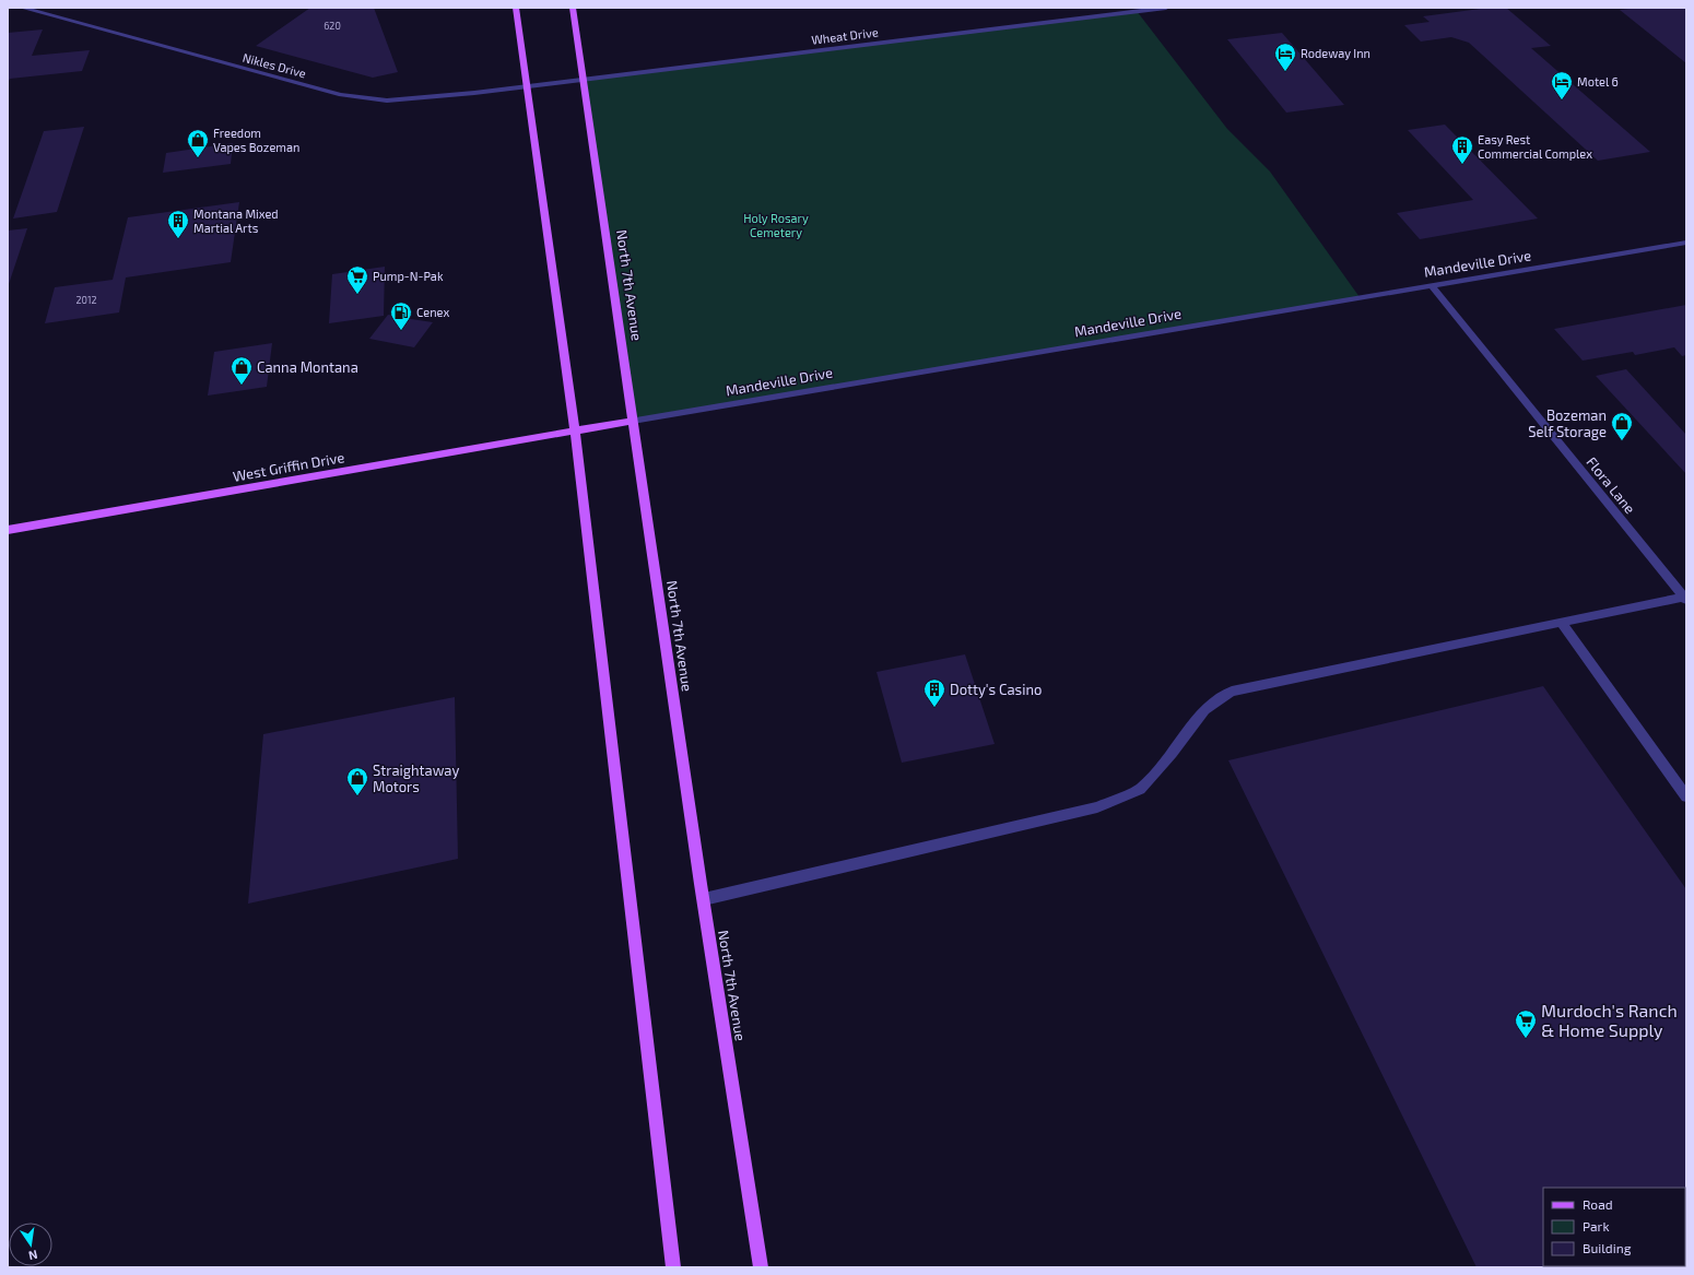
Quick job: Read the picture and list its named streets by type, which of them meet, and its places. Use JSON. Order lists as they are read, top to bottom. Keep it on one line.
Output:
{"streets":{"main road":["Mandeville Drive","North 7th Avenue","West Griffin Drive"],"street":["Wheat Drive","Nikles Drive","Flora Lane"]},"crossings":[["Wheat Drive","Nikles Drive"],["Wheat Drive","North 7th Avenue"],["Mandeville Drive","North 7th Avenue"],["Mandeville Drive","West Griffin Drive"],["Mandeville Drive","Flora Lane"]],"parks":["Holy Rosary Cemetery"],"places":{"hotel":["Rodeway Inn","Motel 6"],"shop":["Freedom Vapes Bozeman","Canna Montana","Bozeman Self Storage","Straightaway Motors"],"building":["Easy Rest Commercial Complex","Montana Mixed Martial Arts","Dotty's Casino"],"supermarket":["Pump-N-Pak","Murdoch's Ranch & Home Supply"],"fuel station":["Cenex"]},"house_numbers":["620","2012"],"legend":["Road","Park","Building"],"north":"bottom"}
